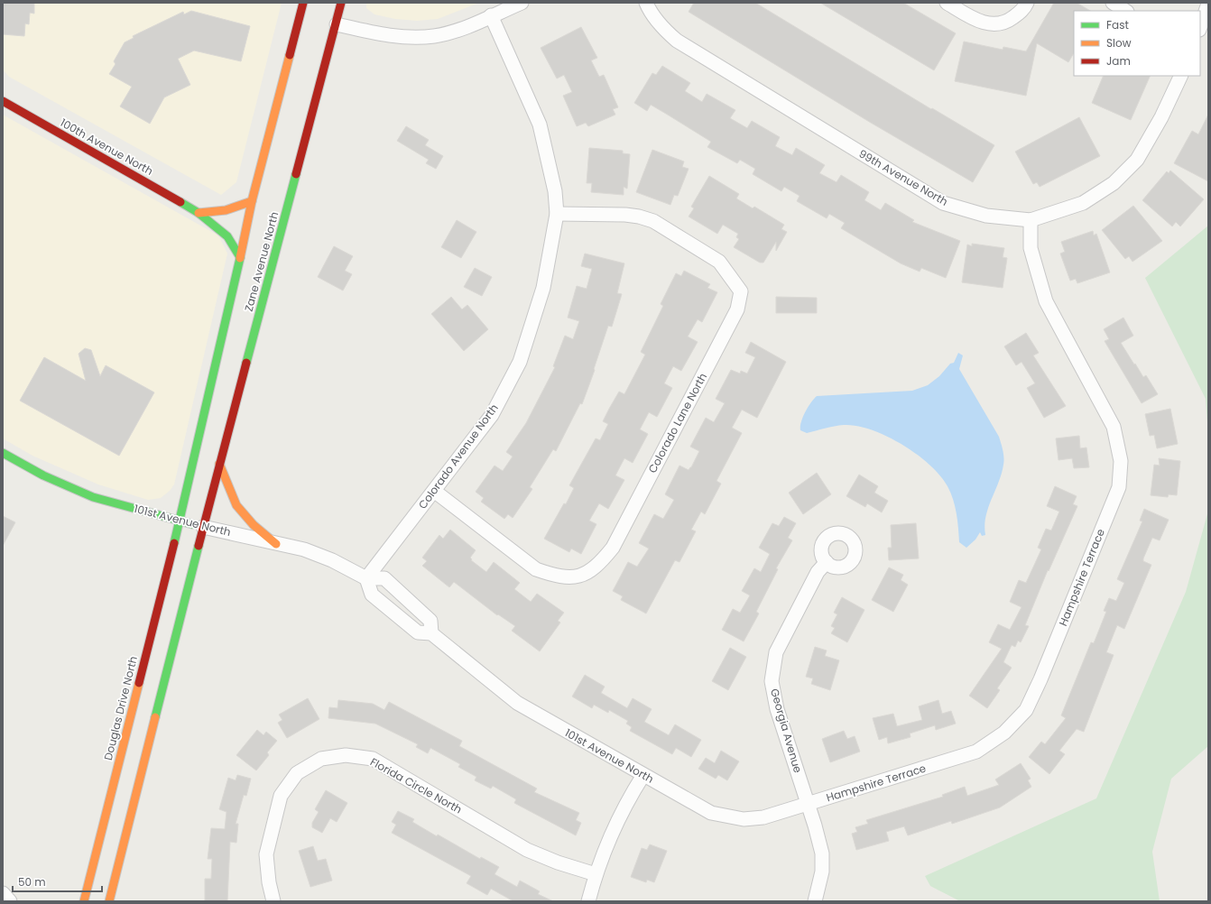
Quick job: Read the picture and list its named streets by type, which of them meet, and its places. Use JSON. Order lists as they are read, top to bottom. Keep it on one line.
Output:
{"streets":{"main road":["100th Avenue North","Zane Avenue North","101st Avenue North","Douglas Drive North"],"street":["99th Avenue North","Colorado Lane North","Colorado Avenue North","Hampshire Terrace","Georgia Avenue","Florida Circle North"]},"crossings":[["100th Avenue North","Zane Avenue North"],["99th Avenue North","Hampshire Terrace"],["Zane Avenue North","101st Avenue North"],["Zane Avenue North","Douglas Drive North"],["Colorado Lane North","Colorado Avenue North"],["Colorado Avenue North","101st Avenue North"],["101st Avenue North","Hampshire Terrace"],["101st Avenue North","Douglas Drive North"],["101st Avenue North","Georgia Avenue"],["Hampshire Terrace","Georgia Avenue"]],"legend":["Fast","Slow","Jam"],"scale_bar":"50 m"}
